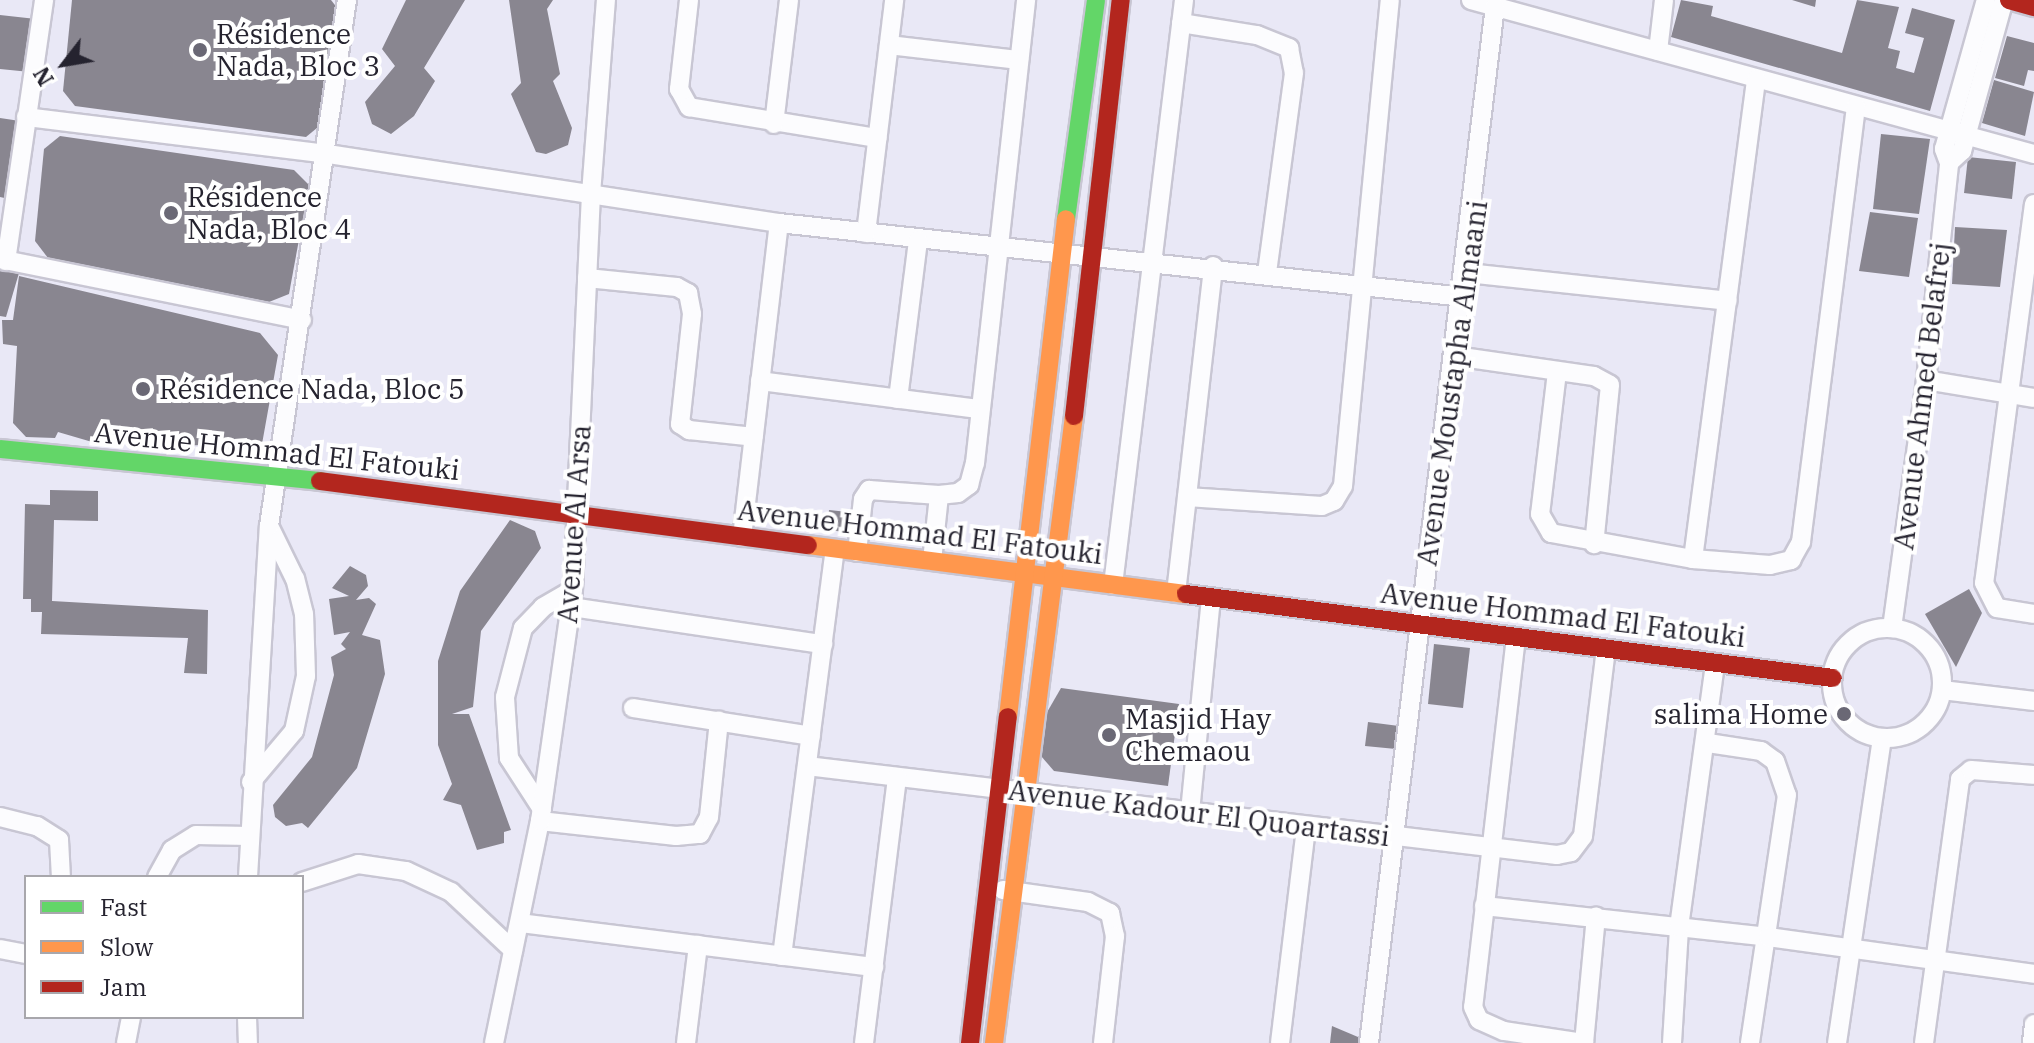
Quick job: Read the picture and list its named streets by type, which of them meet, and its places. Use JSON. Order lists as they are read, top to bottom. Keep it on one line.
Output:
{"streets":{"street":["Avenue Moustapha Almaani","Avenue Ahmed Belafrej","Avenue Hommad El Fatouki","Avenue Al Arsa","Avenue Kadour El Quoartassi"]},"crossings":[["Avenue Moustapha Almaani","Avenue Hommad El Fatouki"],["Avenue Moustapha Almaani","Avenue Kadour El Quoartassi"],["Avenue Ahmed Belafrej","Avenue Hommad El Fatouki"],["Avenue Hommad El Fatouki","Avenue Al Arsa"],["Avenue Hommad El Fatouki","Avenue Kadour El Quoartassi"]],"places":["Résidence Nada, Bloc 3","Résidence Nada, Bloc 4","Résidence Nada, Bloc 5","salima Home","Masjid Hay Chemaou"],"legend":["Fast","Slow","Jam"],"north":"bottom left"}
